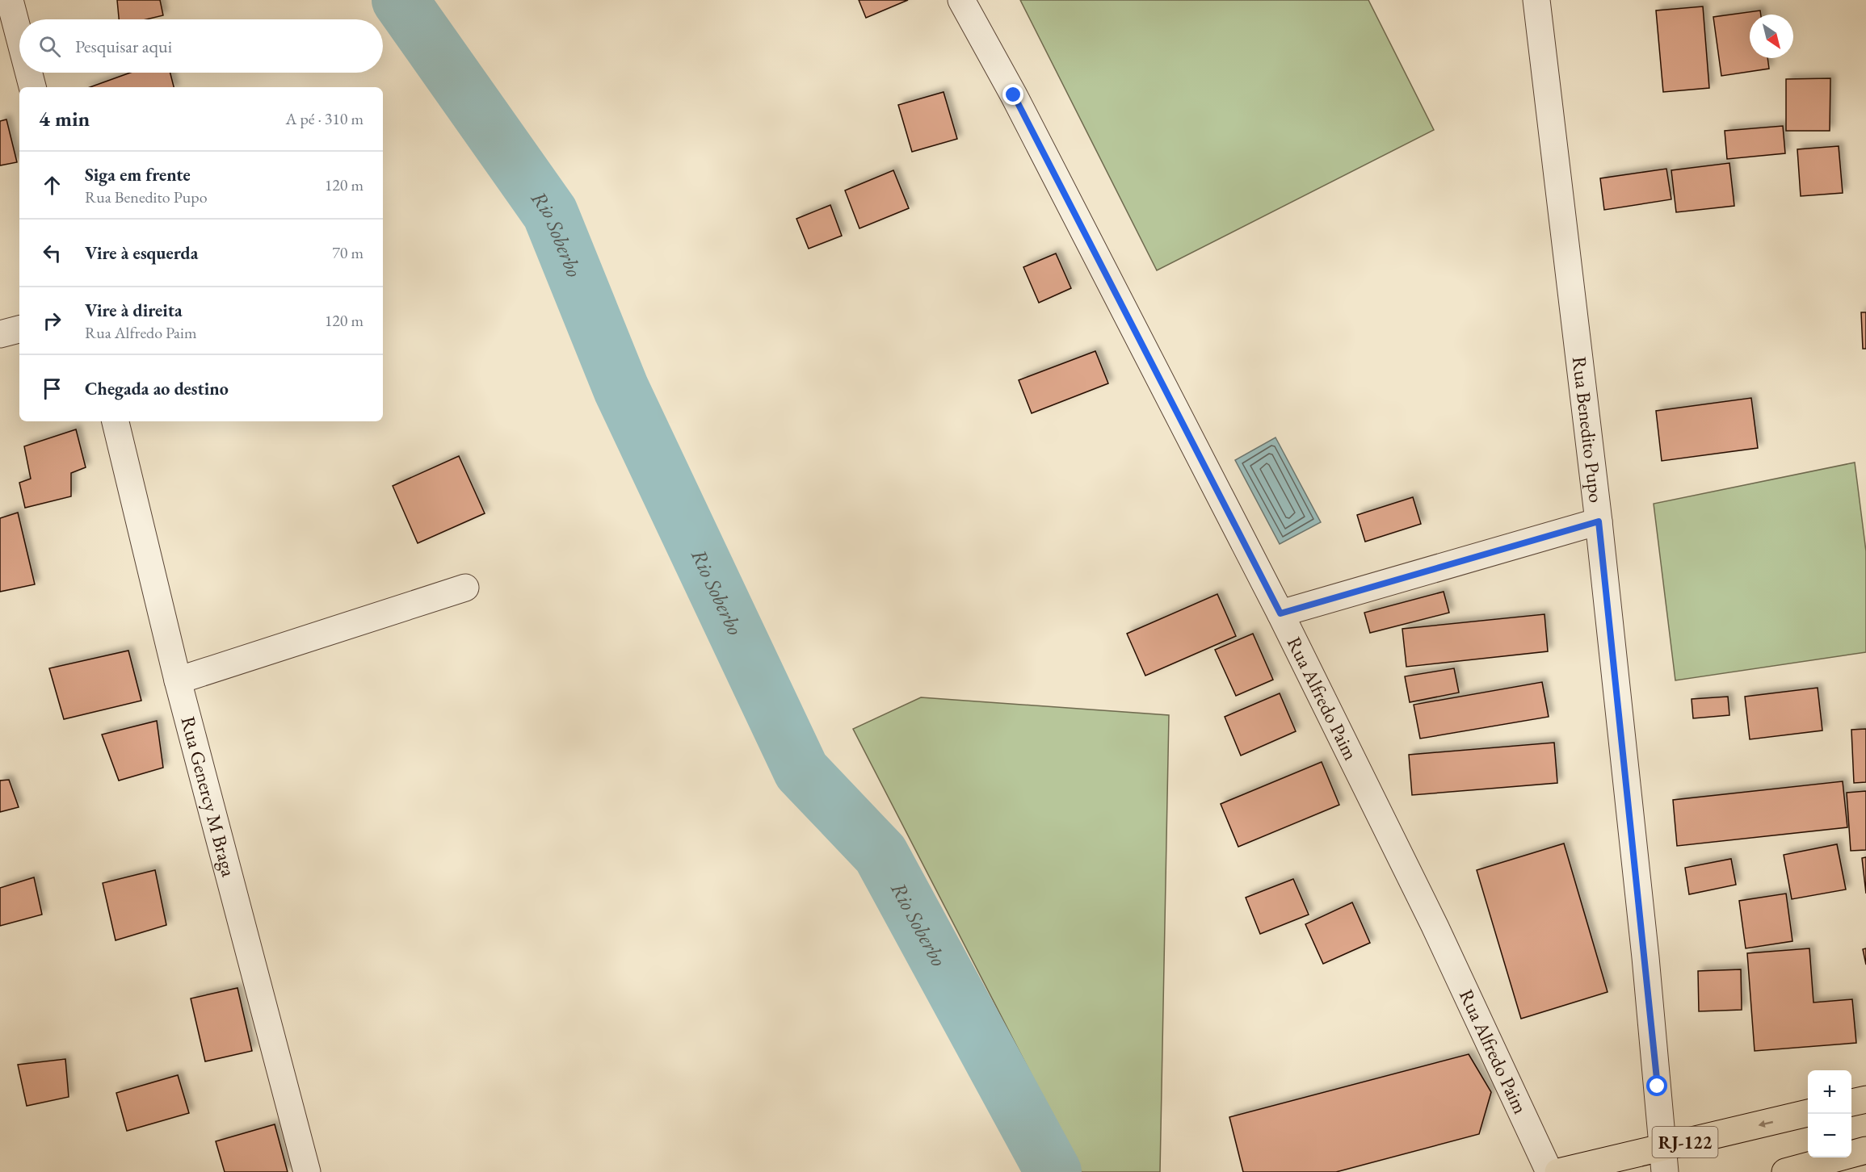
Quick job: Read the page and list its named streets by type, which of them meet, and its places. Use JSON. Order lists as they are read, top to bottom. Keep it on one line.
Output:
{"streets":{"main road":["RJ-122"],"street":["Rua Benedito Pupo","Rua Alfredo Paim","Rua Genercy M Braga"]},"crossings":[["Rua Benedito Pupo","RJ-122"]],"water":["Rio Soberbo"],"north":"bottom right","page":{"search":"Pesquisar aqui","heading":["4 min","A pé · 310 m"],"list":[["Siga em frente","Rua Benedito Pupo","120 m"],["Vire à esquerda","70 m"],["Vire à direita","Rua Alfredo Paim","120 m"],"Chegada ao destino"],"map_buttons":["+","−"]}}
